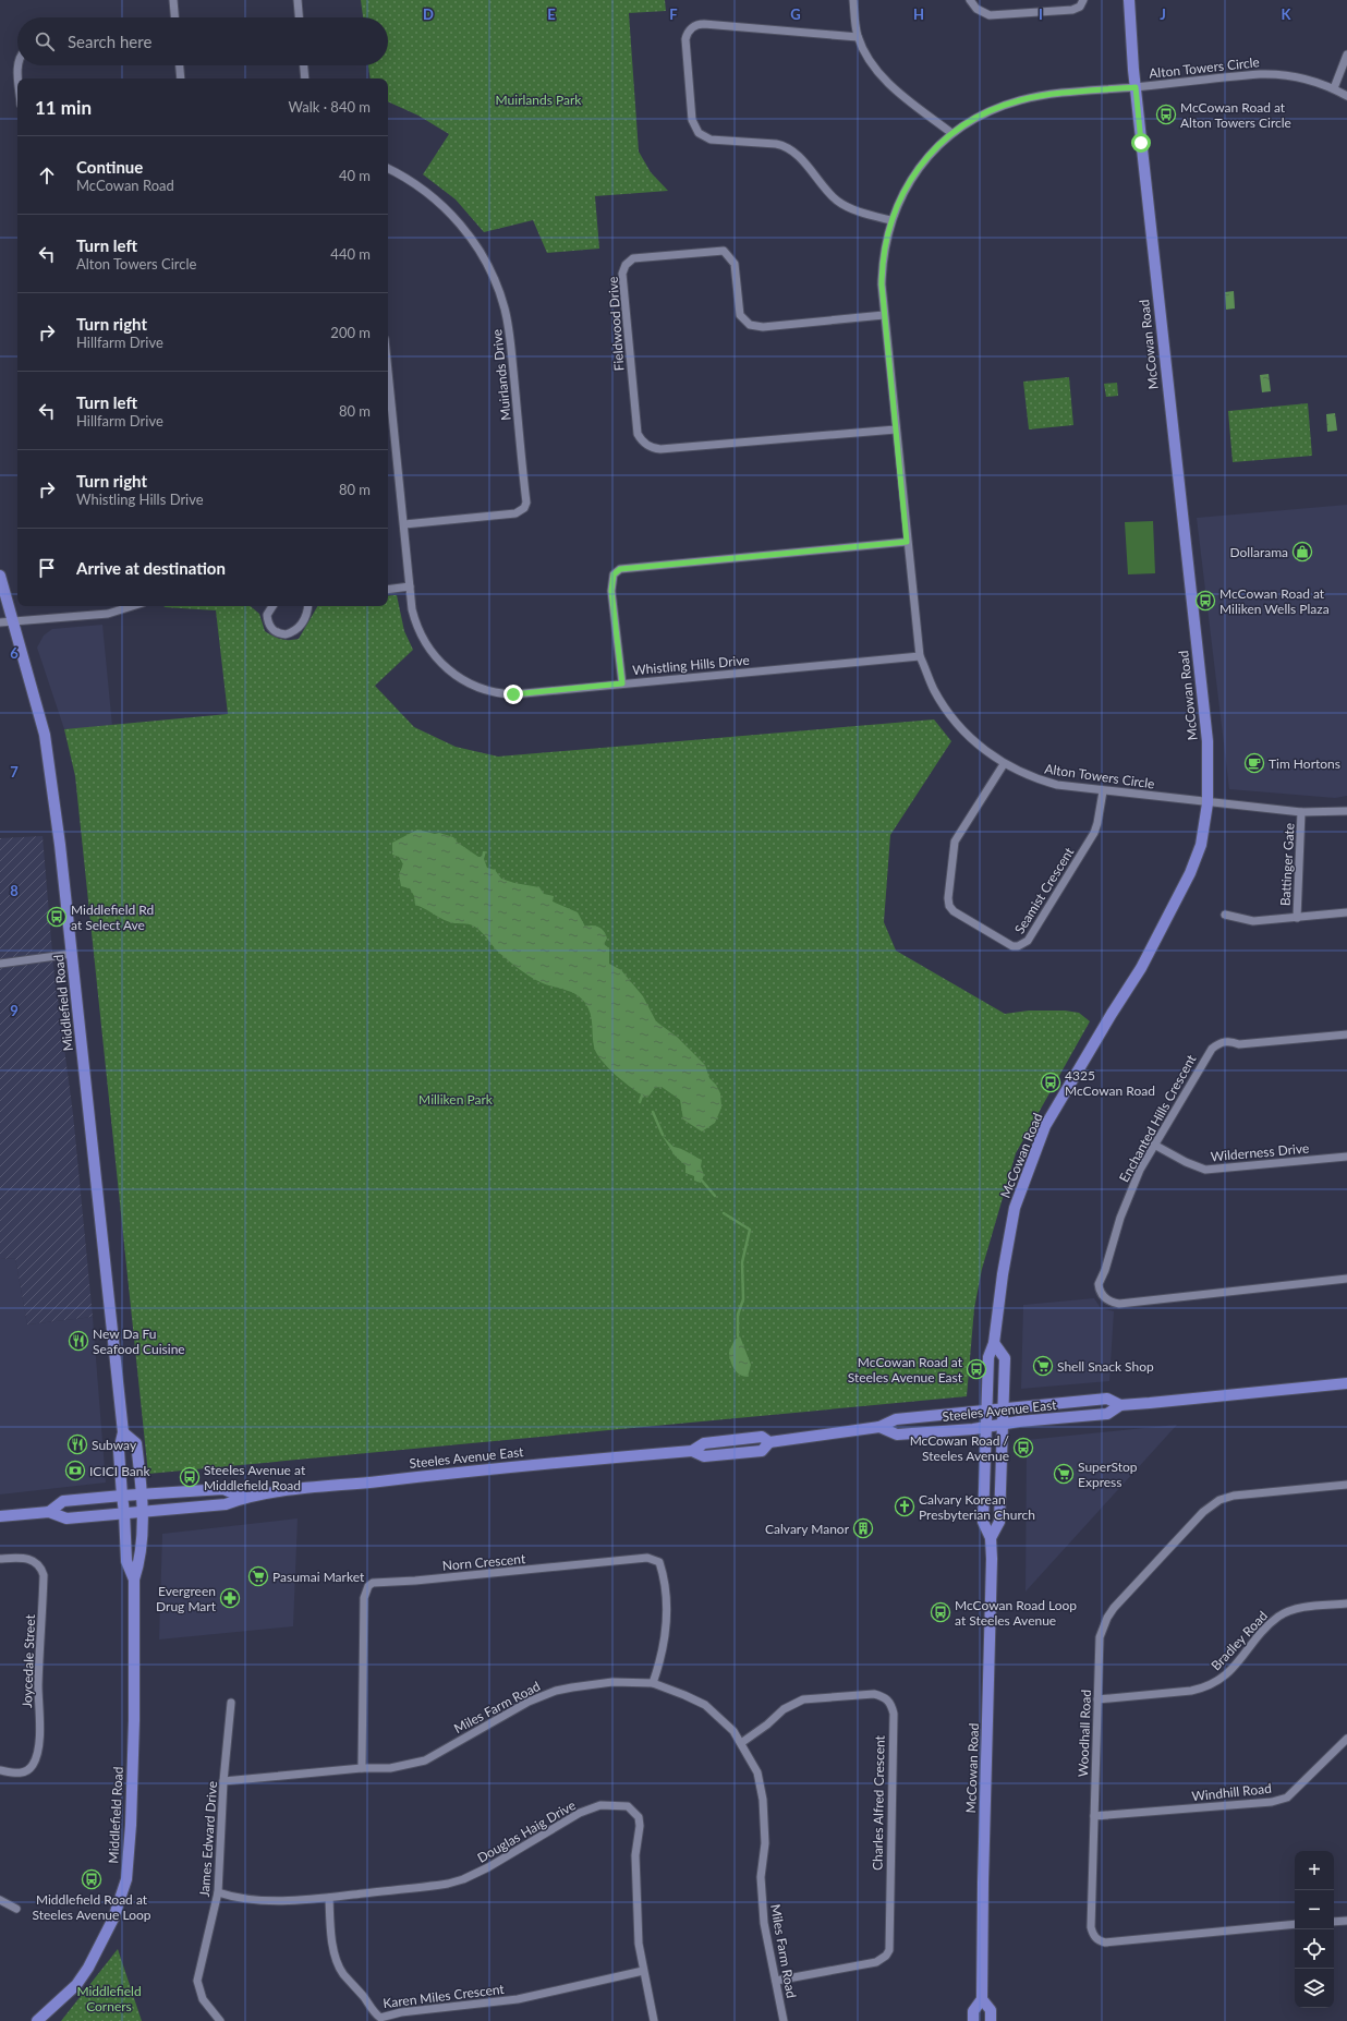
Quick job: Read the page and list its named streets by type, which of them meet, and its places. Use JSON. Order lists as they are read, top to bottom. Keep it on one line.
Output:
{"streets":{"main road":["McCowan Road","Middlefield Road","Steeles Avenue East"],"street":["Alton Towers Circle","Fieldwood Drive","Muirlands Drive","Whistling Hills Drive","Battinger Gate","Seamist Crescent","Enchanted Hills Crescent","Wilderness Drive","Norn Crescent","Bradley Road","Joycedale Street","Miles Farm Road","Woodhall Road","Windhill Road","Charles Alfred Crescent","Douglas Haig Drive","James Edward Drive","Karen Miles Crescent"]},"crossings":[["Alton Towers Circle","Fieldwood Drive"],["Alton Towers Circle","McCowan Road"],["Alton Towers Circle","Whistling Hills Drive"],["Alton Towers Circle","Battinger Gate"],["Alton Towers Circle","Seamist Crescent"],["McCowan Road","Steeles Avenue East"],["Muirlands Drive","Whistling Hills Drive"],["Middlefield Road","Steeles Avenue East"],["Enchanted Hills Crescent","Wilderness Drive"],["Norn Crescent","Miles Farm Road"],["Bradley Road","Woodhall Road"],["Miles Farm Road","Charles Alfred Crescent"],["Miles Farm Road","James Edward Drive"],["Woodhall Road","Windhill Road"],["Douglas Haig Drive","James Edward Drive"],["Douglas Haig Drive","Karen Miles Crescent"]],"parks":["Muirlands Park","Milliken Park","Middlefield Corners"],"places":{"bus stop":["McCowan Road at Alton Towers Circle","McCowan Road at Miliken Wells Plaza","Middlefield Rd at Select Ave","4325 McCowan Road","McCowan Road at Steeles Avenue East","McCowan Road / Steeles Avenue","Steeles Avenue at Middlefield Road","McCowan Road Loop at Steeles Avenue","Middlefield Road at Steeles Avenue Loop"],"shop":["Dollarama"],"cafe":["Tim Hortons"],"restaurant":["New Da Fu Seafood Cuisine","Subway"],"supermarket":["Shell Snack Shop","SuperStop Express","Pasumai Market"],"bank":["ICICI Bank"],"church":["Calvary Korean Presbyterian Church"],"building":["Calvary Manor"],"pharmacy":["Evergreen Drug Mart"]},"page":{"search":"Search here","heading":["11 min","Walk · 840 m"],"list":[["Continue","McCowan Road","40 m"],["Turn left","Alton Towers Circle","440 m"],["Turn right","Hillfarm Drive","200 m"],["Turn left","Hillfarm Drive","80 m"],["Turn right","Whistling Hills Drive","80 m"],"Arrive at destination"],"map_buttons":["+","−"]},"grid":{"columns":["D","E","F","G","H","I","J","K"],"rows":["6","7","8","9"]}}
